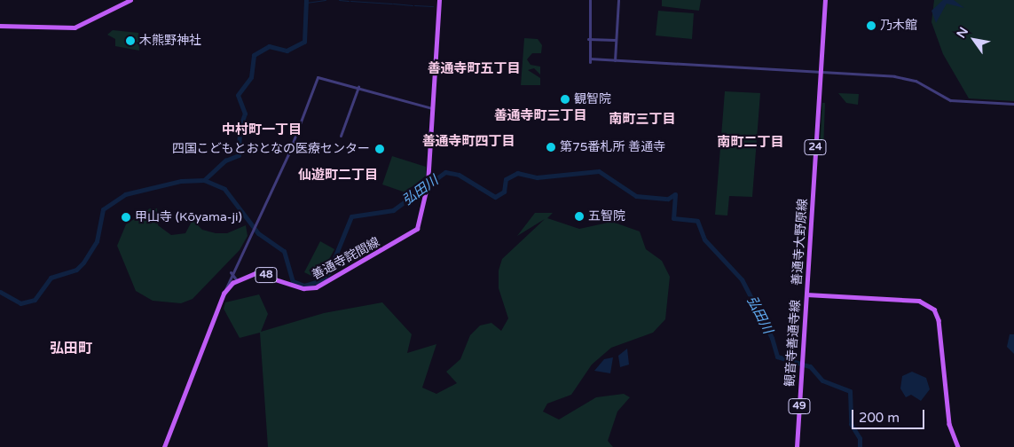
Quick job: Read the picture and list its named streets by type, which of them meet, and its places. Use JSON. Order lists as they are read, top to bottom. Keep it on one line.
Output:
{"streets":{"main road":["24","善通寺大野原線","善通寺詫間線","48","観音寺善通寺線","49"]},"crossings":[["善通寺大野原線","観音寺善通寺線"],["善通寺詫間線","48"]],"districts":["善通寺町五丁目","善通寺町三丁目","南町三丁目","中村町一丁目","善通寺町四丁目","南町二丁目","仙遊町二丁目","弘田町"],"water":["弘田川"],"places":["乃木館","木熊野神社","観智院","第75番札所 善通寺","四国こどもとおとなの医療センター","五智院","甲山寺 (Kōyama-ji)"],"scale_bar":"200 m","north":"top left"}
